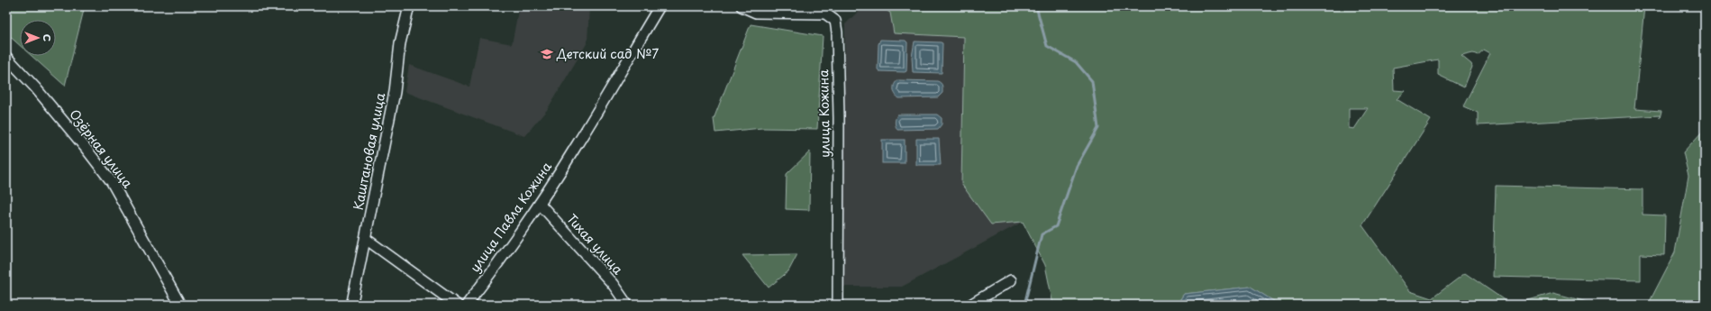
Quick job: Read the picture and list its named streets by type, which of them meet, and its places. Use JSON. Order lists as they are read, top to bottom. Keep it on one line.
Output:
{"streets":{"street":["улица Кожина","Озёрная улица","Каштановая улица","улица Павла Кожина","Тихая улица"]},"crossings":[["улица Павла Кожина","Тихая улица"]],"places":{"school or university":["Детский сад №7"]},"north":"right"}
